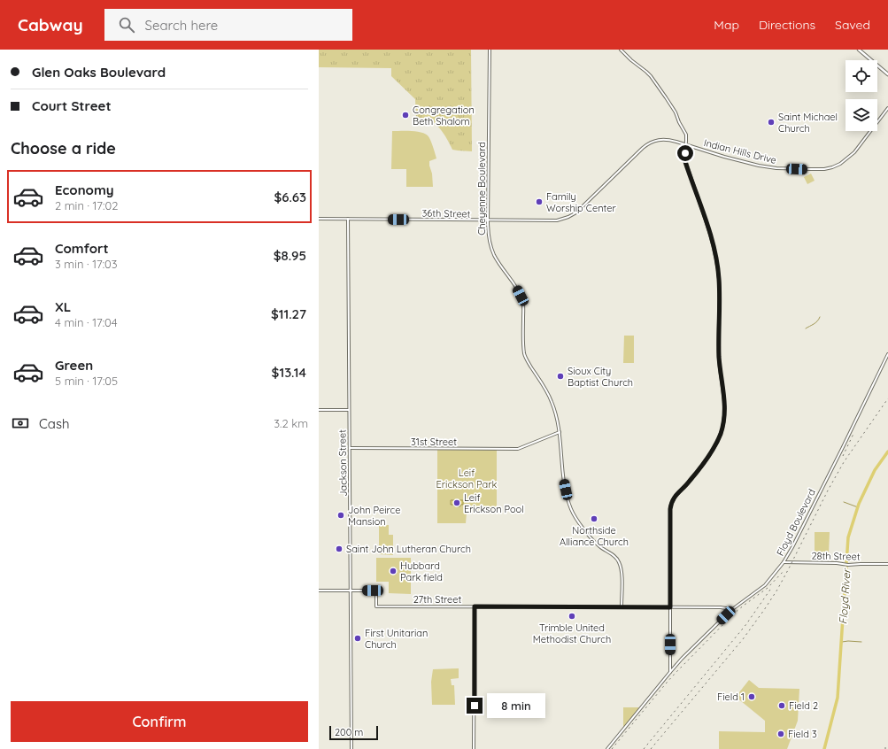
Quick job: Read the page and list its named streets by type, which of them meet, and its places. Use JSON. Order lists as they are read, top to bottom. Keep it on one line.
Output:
{"streets":{"main road":["Indian Hills Drive","Cheyenne Boulevard","36th Street","31st Street","Jackson Street","Floyd Boulevard","28th Street","27th Street"]},"crossings":[["Indian Hills Drive","Cheyenne Boulevard"],["Indian Hills Drive","36th Street"],["Cheyenne Boulevard","36th Street"],["Cheyenne Boulevard","31st Street"],["Cheyenne Boulevard","27th Street"],["36th Street","Jackson Street"],["31st Street","Jackson Street"],["Jackson Street","27th Street"],["Floyd Boulevard","28th Street"],["Floyd Boulevard","27th Street"]],"water":["Floyd River"],"parks":["Leif Erickson Park"],"places":["Congregation Beth Shalom","Saint Michael Church","Family Worship Center","Sioux City Baptist Church","Leif Erickson Pool","John Peirce Mansion","Northside Alliance Church","Saint John Lutheran Church","Hubbard Park field","Trimble United Methodist Church","First Unitarian Church","Field 1","Field 2","Field 3"],"scale_bar":"200 m","page":{"header":"Cabway","search":"Search here","nav":["Map","Directions","Saved"],"banner":["Glen Oaks Boulevard","Court Street"],"heading":"Choose a ride","list":[{"name":"Economy","note":"2 min · 17:02","value":"$6.63"},{"name":"Comfort","note":"3 min · 17:03","value":"$8.95"},{"name":"XL","note":"4 min · 17:04","value":"$11.27"},{"name":"Green","note":"5 min · 17:05","value":"$13.14"}],"pay":["Cash","3.2 km"],"bubble":"8 min","buttons":"Confirm","scale":"200 m"}}
